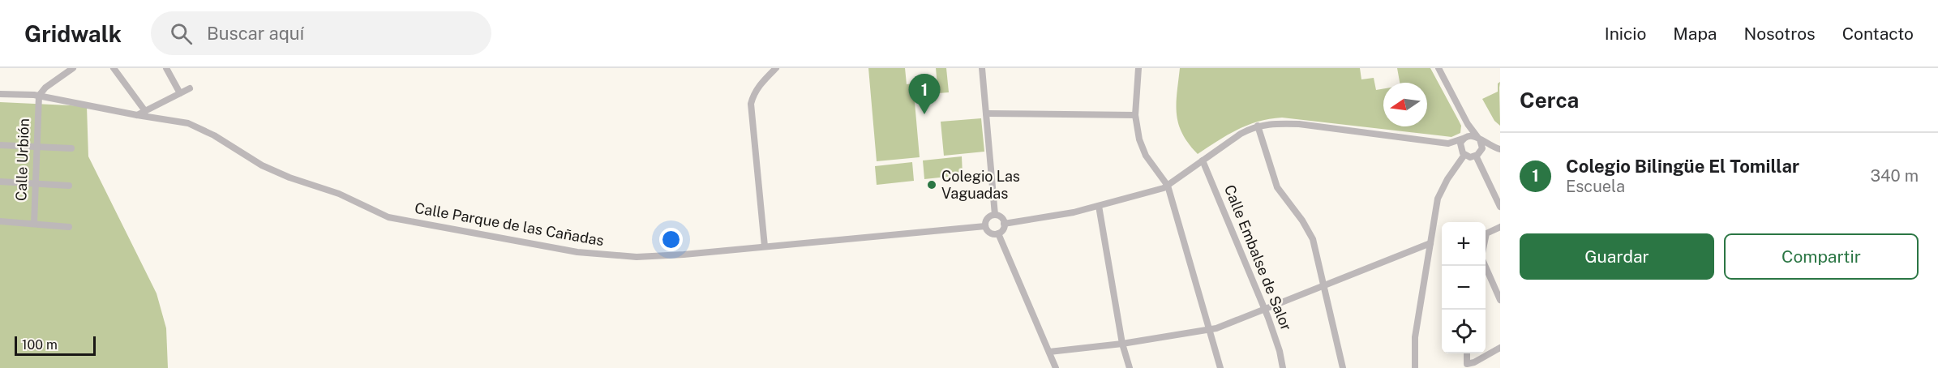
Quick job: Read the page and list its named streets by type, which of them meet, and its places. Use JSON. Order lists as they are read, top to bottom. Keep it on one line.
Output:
{"streets":{"street":["Calle Urbión","Calle Parque de las Cañadas","Calle Embalse de Salor"]},"crossings":[["Calle Urbión","Calle Parque de las Cañadas"]],"places":["Colegio Las Vaguadas"],"scale_bar":"100 m","north":"left","page":{"header":"Gridwalk","search":"Buscar aquí","nav":["Inicio","Mapa","Nosotros","Contacto"],"heading":"Cerca","pins":"1","list":[{"mark":"1","name":"Colegio Bilingüe El Tomillar","note":"Escuela","value":"340 m"}],"buttons":["Guardar","Compartir"],"map_buttons":["+","−"],"scale":"100 m"}}
